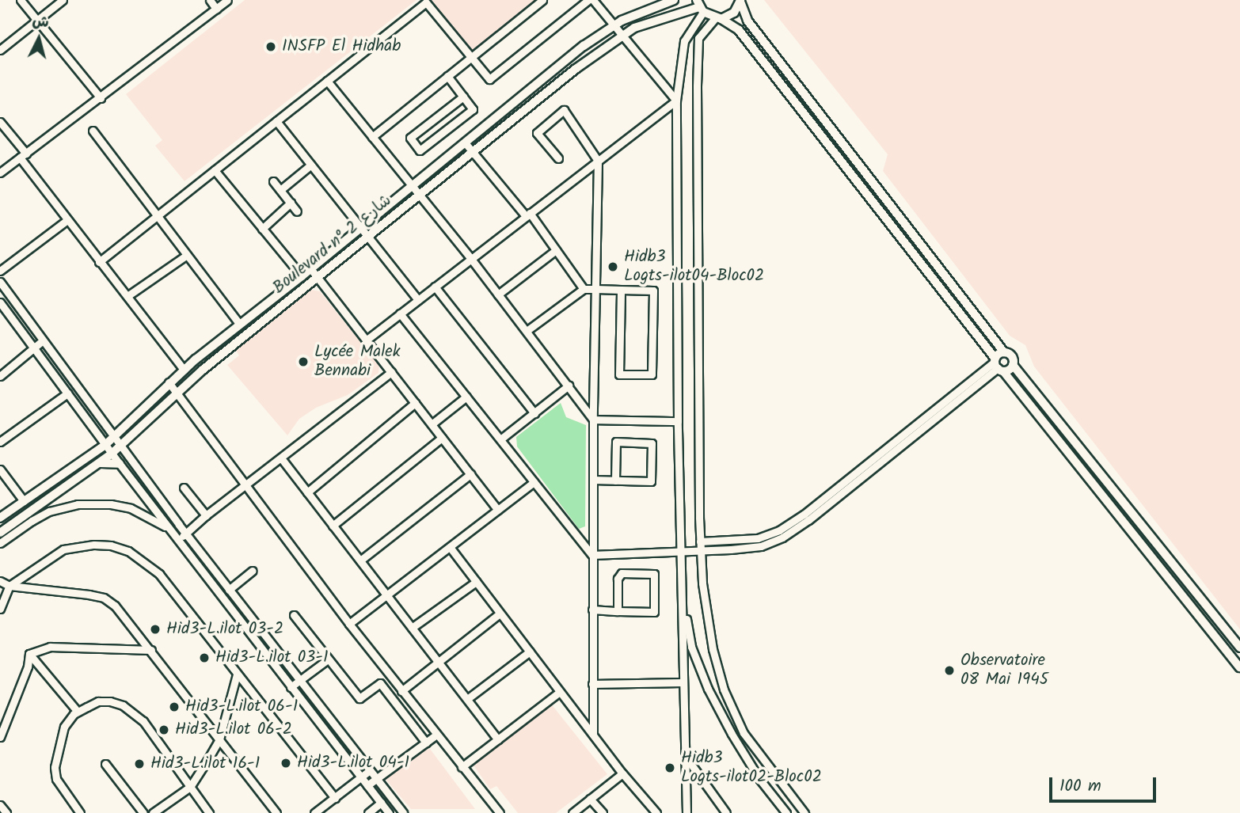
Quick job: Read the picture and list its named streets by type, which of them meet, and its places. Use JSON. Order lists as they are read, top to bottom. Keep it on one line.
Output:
{"streets":{"main road":["Boulevard n° شارع 2"]},"places":["INSFP El Hidhab","Hidb3 Logts-ilot04-Bloc02","Lycée Malek Bennabi","Hid3-L.ilot 03-2","Hid3-L.ilot 03-1","Observatoire 08 Mai 1945","Hid3-L.ilot 06-1","Hid3-L.ilot 06-2","Hid3-L.ilot 04-1","Hid3-L.ilot 16-1","Hidb3 Logts-ilot02-Bloc02"],"scale_bar":"100 m","north":"top"}
